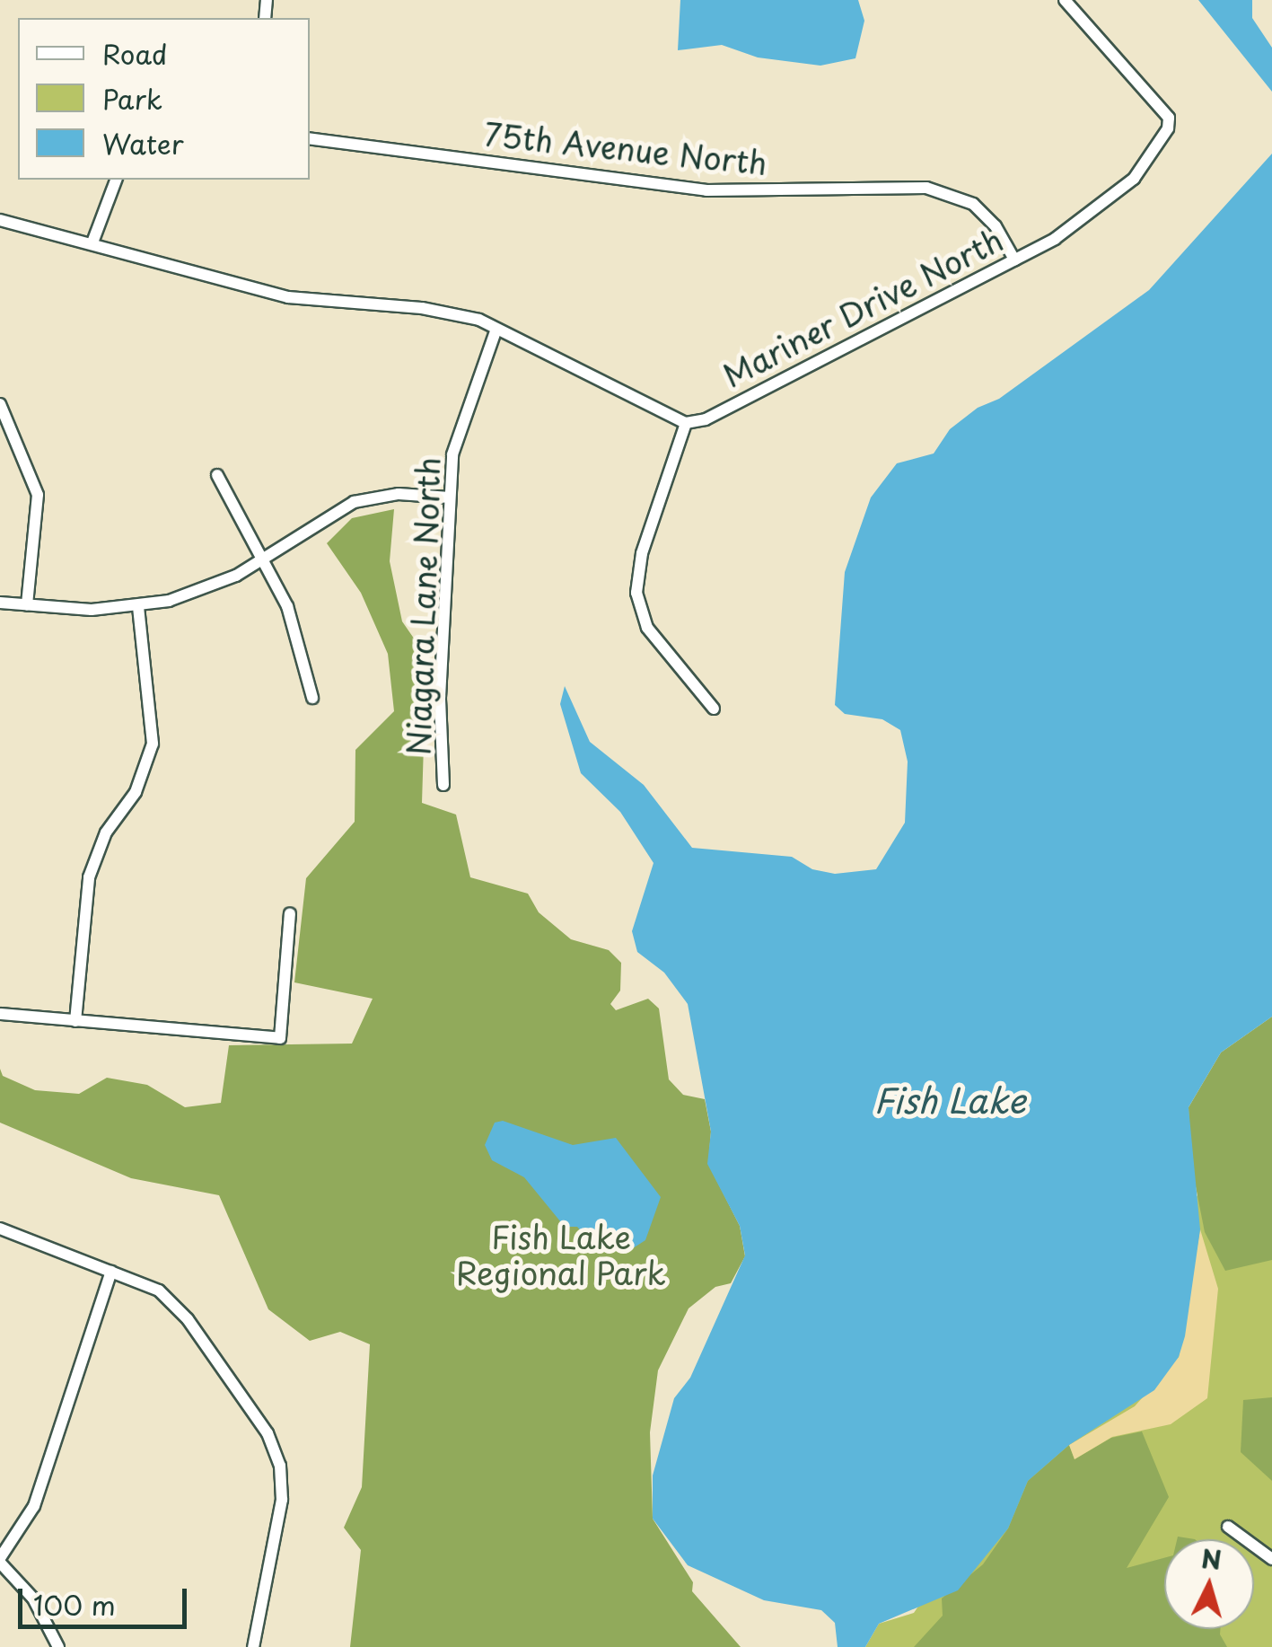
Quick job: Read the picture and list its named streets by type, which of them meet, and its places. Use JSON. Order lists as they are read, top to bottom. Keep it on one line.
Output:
{"streets":{"street":["75th Avenue North","Mariner Drive North","Niagara Lane North"]},"crossings":[["75th Avenue North","Mariner Drive North"]],"water":["Fish Lake"],"parks":["Fish Lake Regional Park"],"legend":["Road","Park","Water"],"scale_bar":"100 m","north":"top"}
